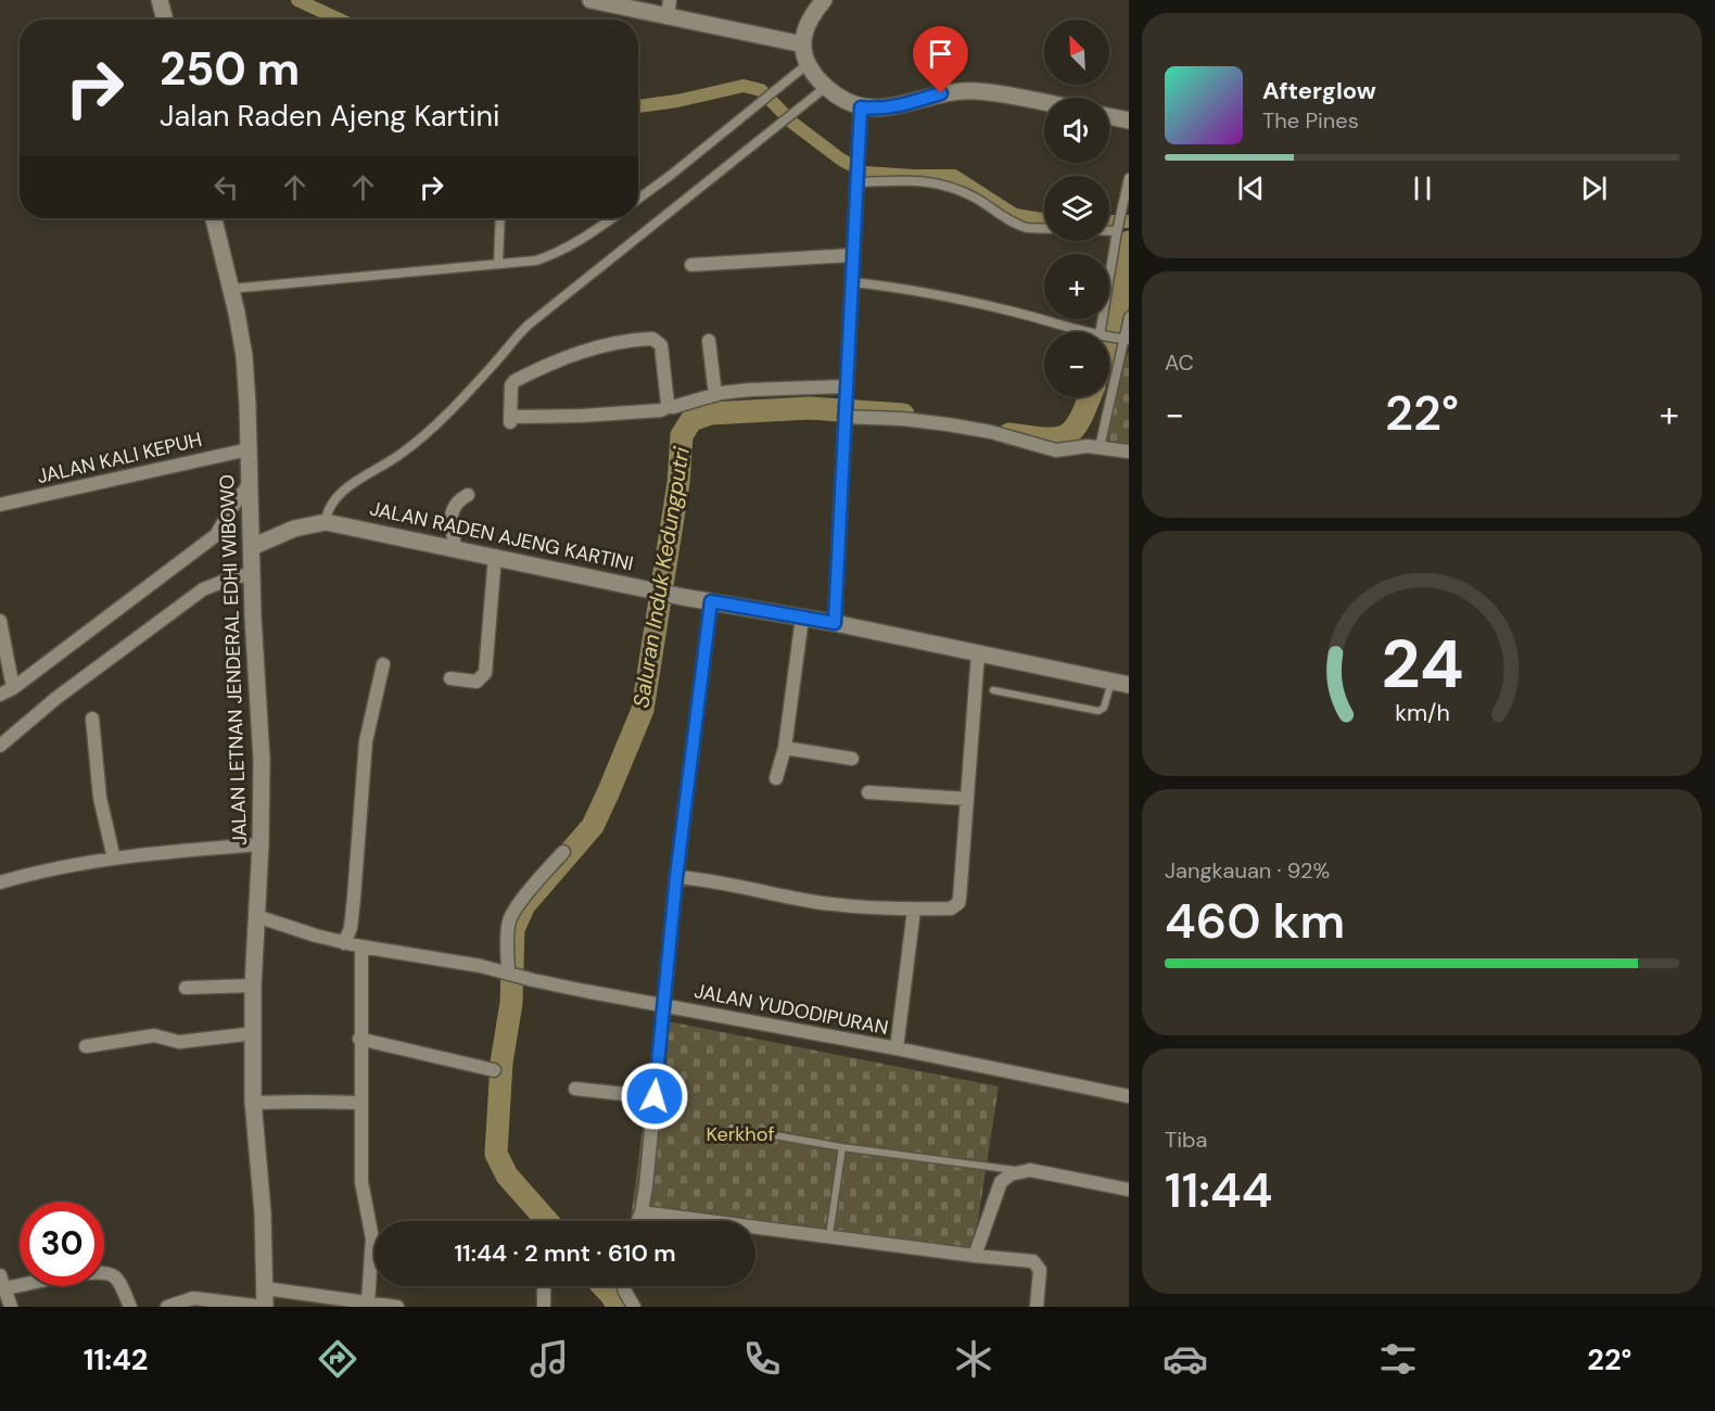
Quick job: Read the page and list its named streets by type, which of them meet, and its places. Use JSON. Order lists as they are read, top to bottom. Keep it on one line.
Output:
{"streets":{"street":["JALAN KALI KEPUH","JALAN RADEN AJENG KARTINI","JALAN LETNAN JENDERAL EDHI WIBOWO","JALAN YUDODIPURAN"]},"crossings":[["JALAN KALI KEPUH","JALAN LETNAN JENDERAL EDHI WIBOWO"],["JALAN RADEN AJENG KARTINI","JALAN LETNAN JENDERAL EDHI WIBOWO"],["JALAN LETNAN JENDERAL EDHI WIBOWO","JALAN YUDODIPURAN"]],"water":["Saluran Induk Kedungputri"],"parks":["Kerkhof"],"north":"top left","page":{"map_buttons":["+","−"],"turn":["250 m","Jalan Raden Ajeng Kartini"],"song":["Afterglow","The Pines"],"tile":["AC",["Jangkauan · 92%","460 km"],["Tiba","11:44"]],"heat":["−","22°","+"],"limit":"30","trip":"11:44 · 2 mnt · 610 m","tabs":["11:42","22°"],"gauge":["24","km/h"]}}
